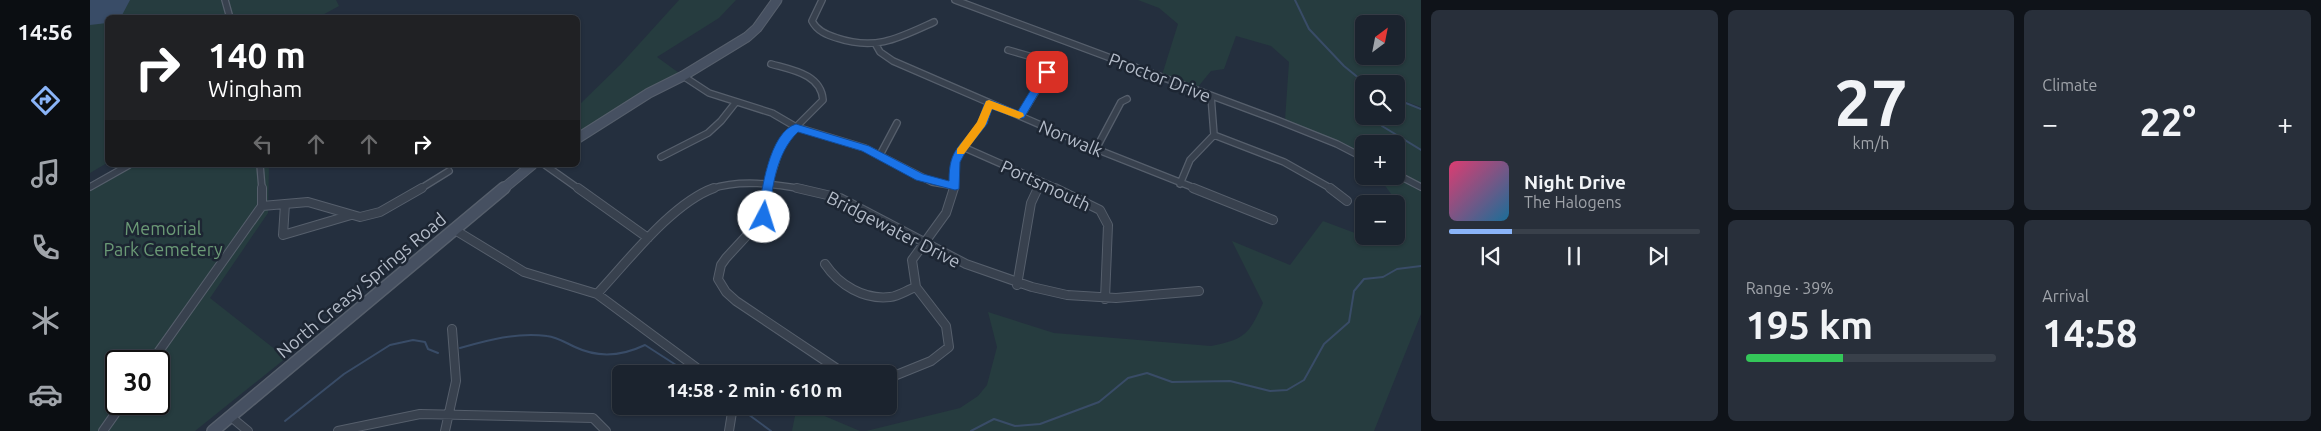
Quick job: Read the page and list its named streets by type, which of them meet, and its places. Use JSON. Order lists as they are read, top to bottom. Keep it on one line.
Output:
{"streets":{"street":["Proctor Drive","Norwalk","Portsmouth","Bridgewater Drive","North Creasy Springs Road"]},"crossings":[["Portsmouth","Bridgewater Drive"]],"parks":["Memorial Park Cemetery"],"north":"top right","page":{"tabs":"14:56","tile":[["27","km/h"],"Climate",["Range · 39%","195 km"],["Arrival","14:58"]],"map_buttons":["+","−"],"turn":["140 m","Wingham"],"heat":["−","22°","+"],"song":["Night Drive","The Halogens"],"limit":"30","trip":"14:58 · 2 min · 610 m"}}
